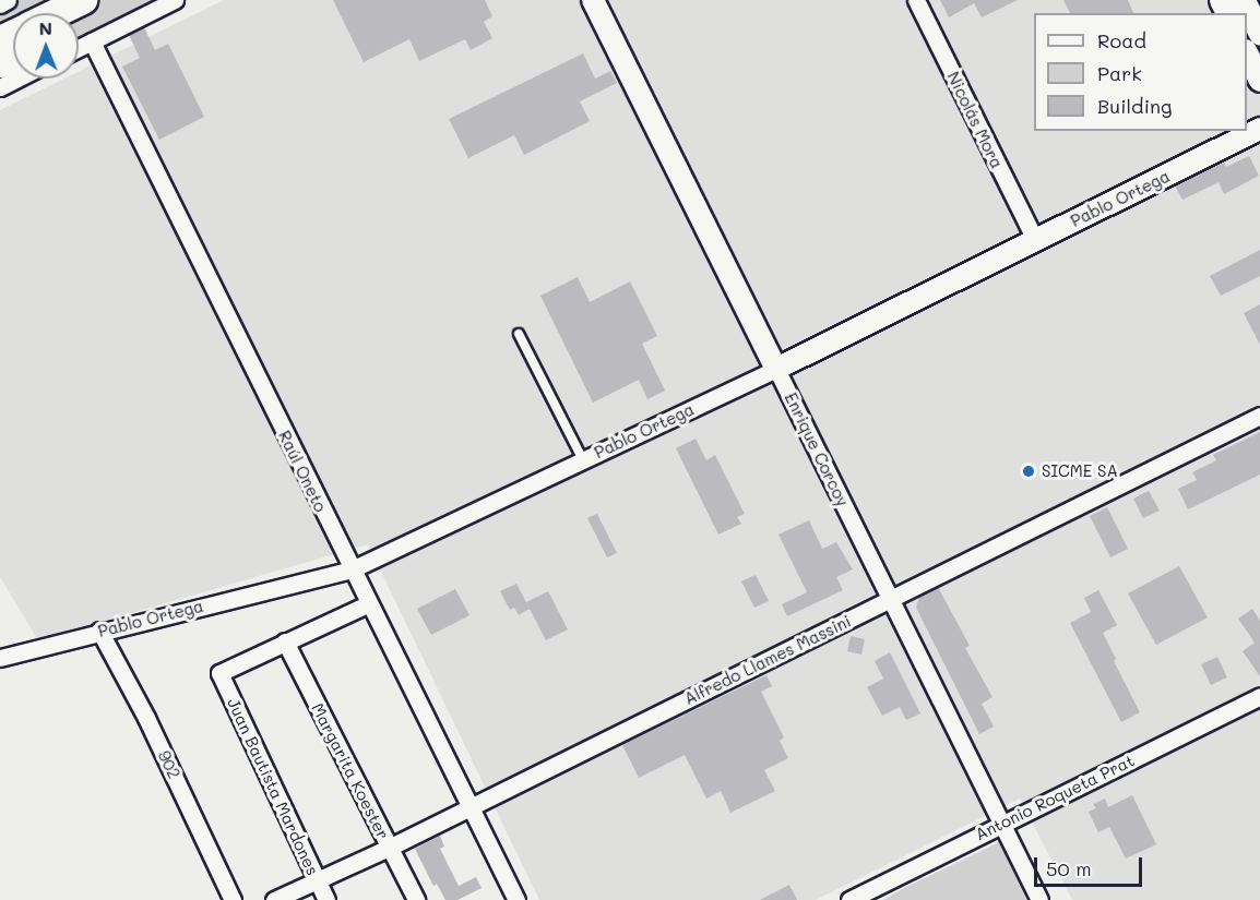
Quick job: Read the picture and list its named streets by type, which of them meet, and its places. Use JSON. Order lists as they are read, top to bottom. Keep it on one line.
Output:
{"streets":{"street":["Nicolás Mora","Pablo Ortega","Enrique Corcoy","Raúl Oneto","Alfredo Llames Massini","902","Margarita Koester","Juan Bautista Mardones","Antonio Roqueta Prat"]},"crossings":[["Nicolás Mora","Pablo Ortega"],["Pablo Ortega","Enrique Corcoy"],["Pablo Ortega","Raúl Oneto"],["Pablo Ortega","902"],["Enrique Corcoy","Alfredo Llames Massini"],["Enrique Corcoy","Antonio Roqueta Prat"],["Raúl Oneto","Alfredo Llames Massini"],["Alfredo Llames Massini","Margarita Koester"],["Alfredo Llames Massini","Juan Bautista Mardones"],["Margarita Koester","Juan Bautista Mardones"]],"places":["SICME SA"],"legend":["Road","Park","Building"],"scale_bar":"50 m","north":"top"}
